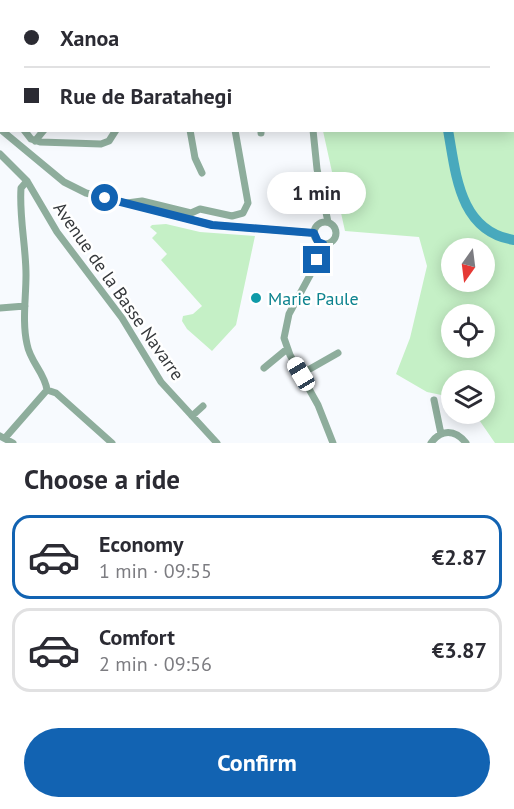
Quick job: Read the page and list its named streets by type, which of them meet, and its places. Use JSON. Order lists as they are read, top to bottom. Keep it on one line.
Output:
{"streets":{"street":["Avenue de la Basse Navarre"]},"places":["Marie Paule"],"north":"bottom","page":{"banner":["Xanoa","Rue de Baratahegi"],"bubble":"1 min","heading":"Choose a ride","list":[{"name":"Economy","note":"1 min · 09:55","value":"€2.87"},{"name":"Comfort","note":"2 min · 09:56","value":"€3.87"}],"buttons":"Confirm"}}
